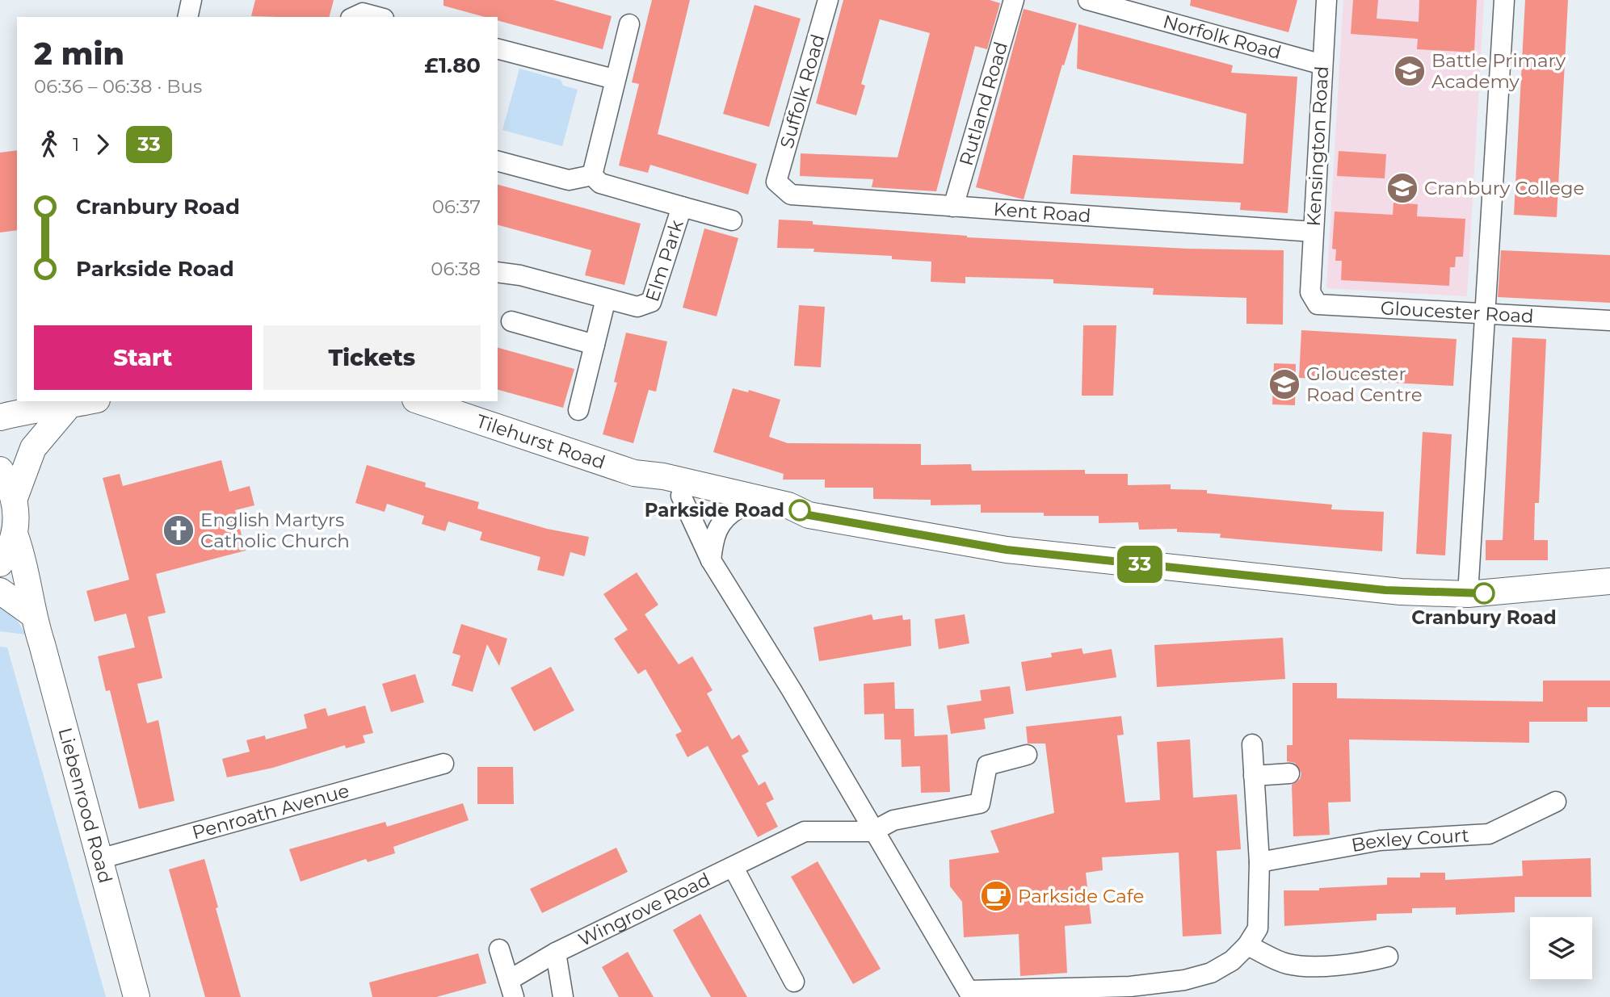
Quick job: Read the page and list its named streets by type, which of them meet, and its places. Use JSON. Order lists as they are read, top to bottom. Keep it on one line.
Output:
{"streets":{"street":["Norfolk Road","Suffolk Road","Rutland Road","Kensington Road","Kent Road","Elm Park","Gloucester Road","Tilehurst Road","Liebenrood Road","Penroath Avenue","Bexley Court","Wingrove Road"]},"crossings":[["Norfolk Road","Kensington Road"],["Suffolk Road","Kent Road"],["Rutland Road","Kent Road"],["Kensington Road","Kent Road"],["Kensington Road","Gloucester Road"],["Liebenrood Road","Penroath Avenue"]],"places":{"school or university":["Battle Primary Academy","Cranbury College","Gloucester Road Centre"],"other":["Parkside Road","Cranbury Road"],"church":["English Martyrs Catholic Church"],"cafe":["Parkside Cafe"]},"lines":["bus line 33"],"page":{"on_map":"33","heading":["2 min","06:36 – 06:38 · Bus","£1.80"],"legs":["1","33"],"list":[{"name":"Cranbury Road","value":"06:37"},{"name":"Parkside Road","value":"06:38"}],"buttons":["Start","Tickets"]}}
